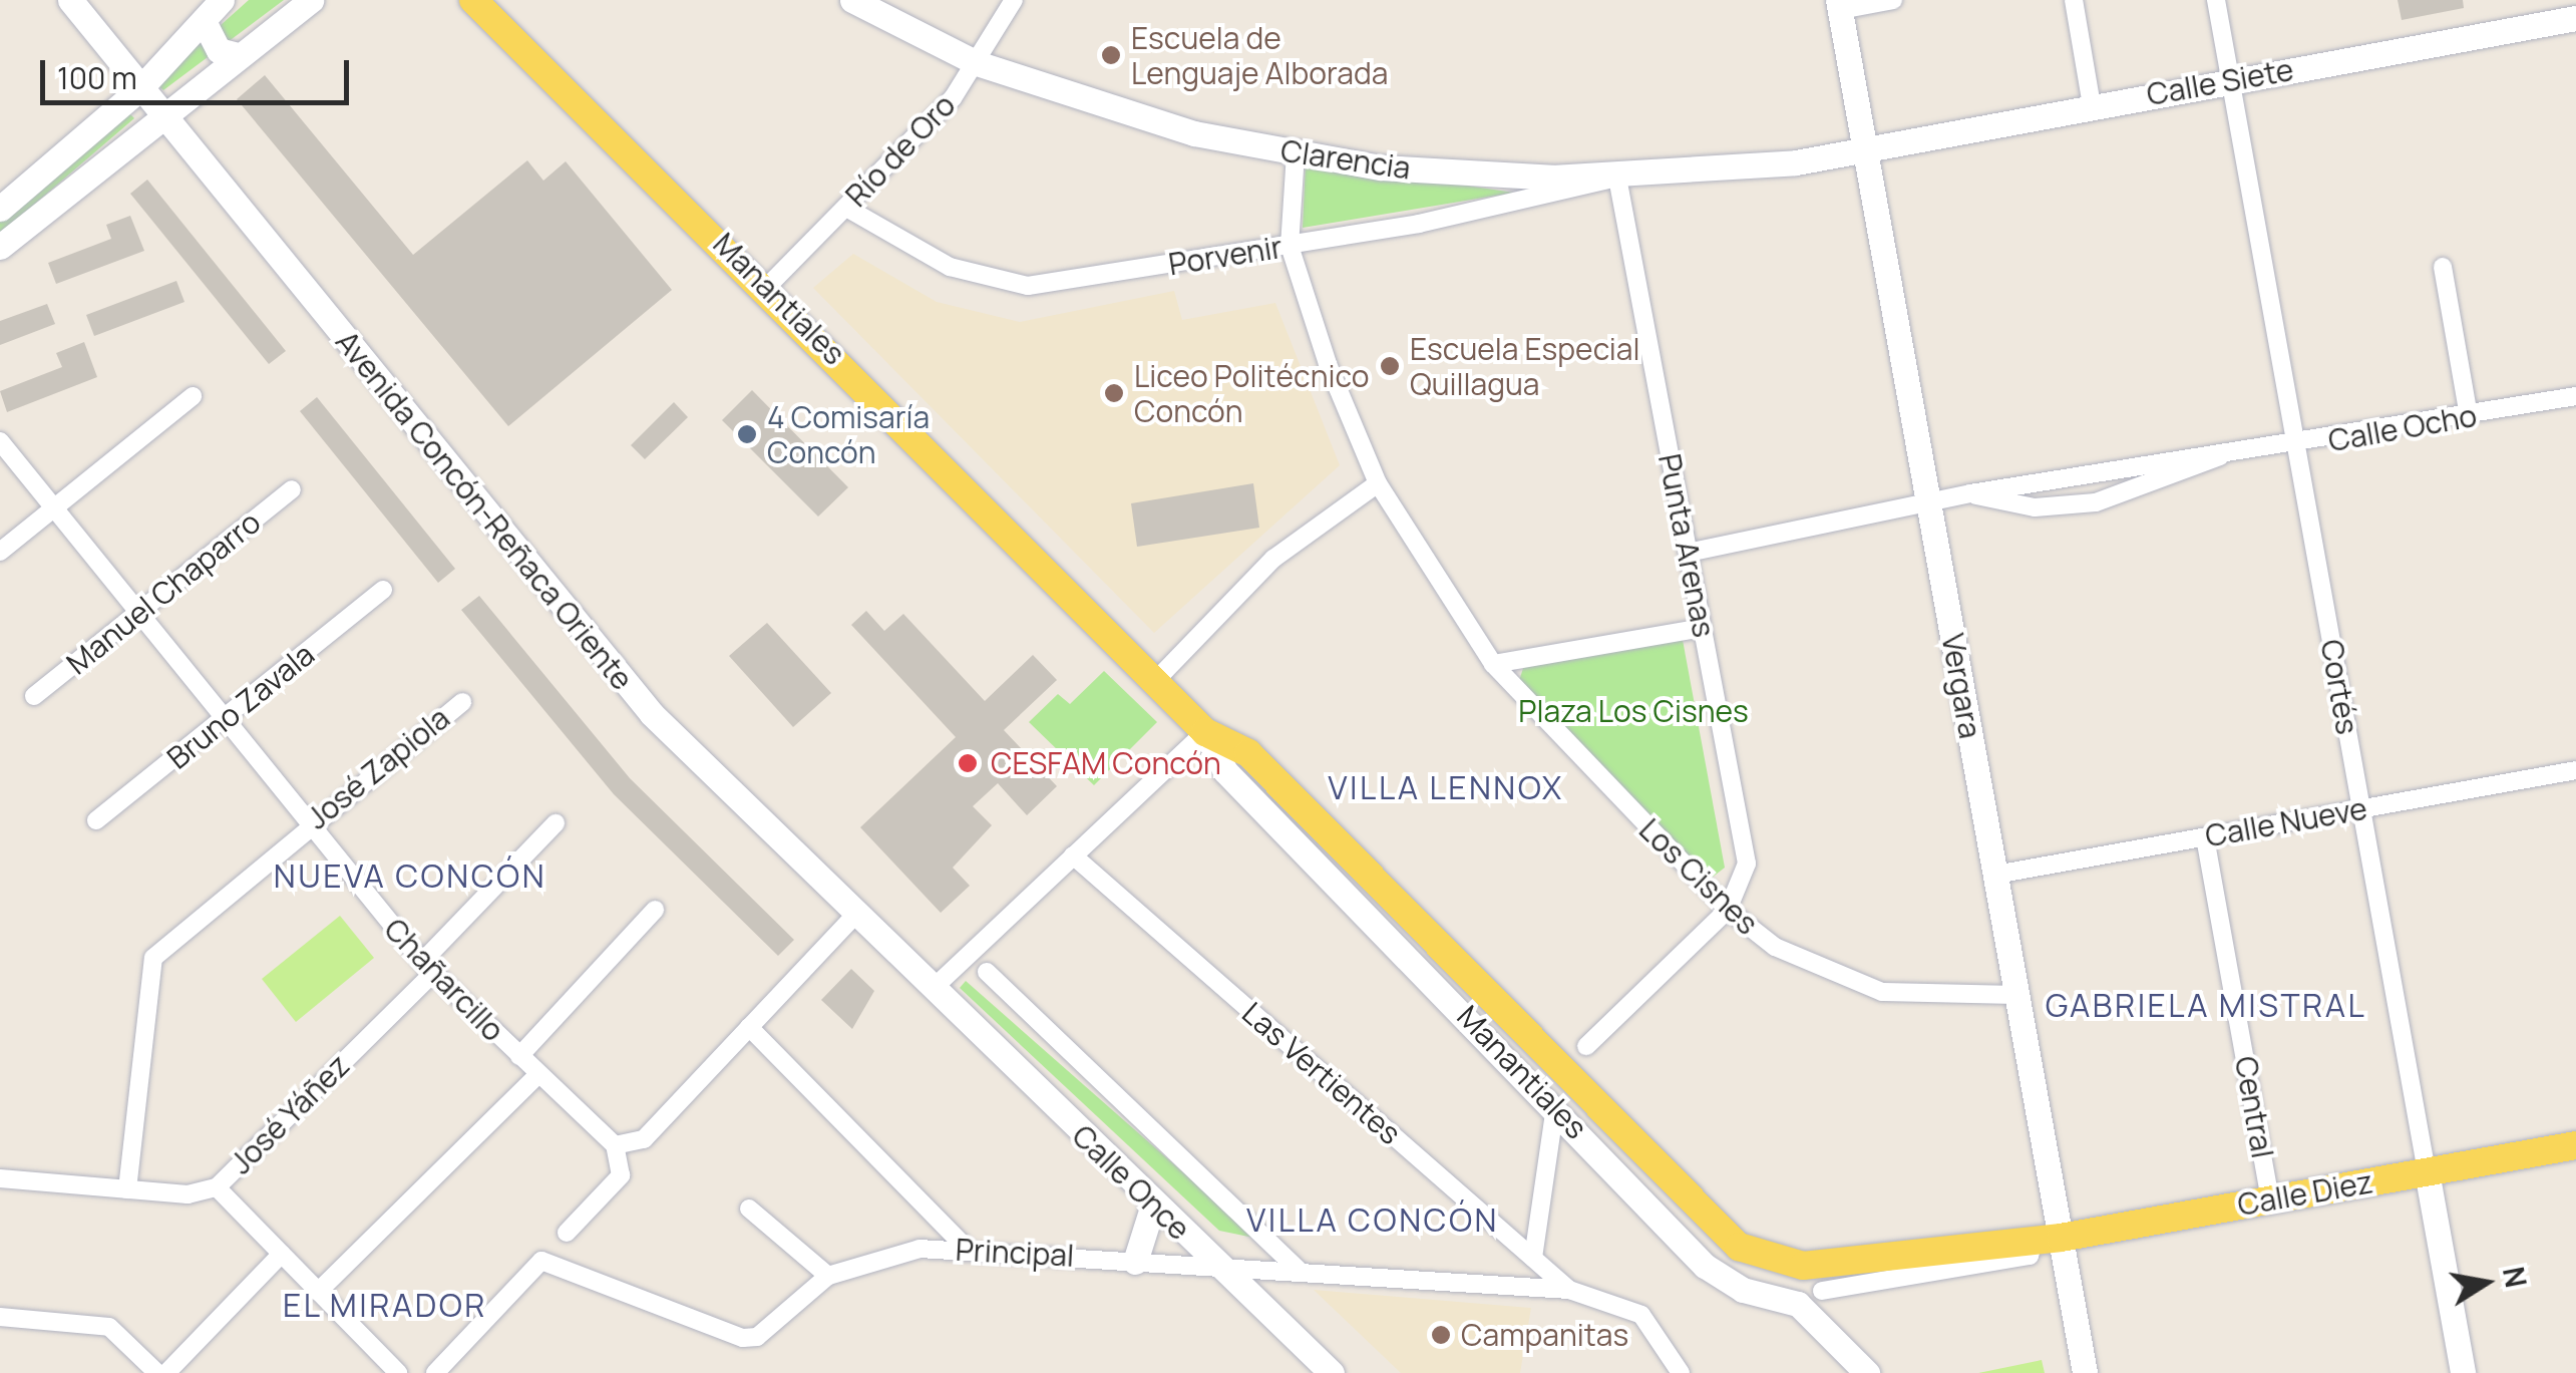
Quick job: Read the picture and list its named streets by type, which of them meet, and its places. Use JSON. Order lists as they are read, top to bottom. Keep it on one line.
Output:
{"streets":{"main road":["Manantiales","Calle Diez"],"street":["Calle Siete","Río de Oro","Clarencia","Porvenir","Calle Ocho","Avenida Concón-Reñaca Oriente","Punta Arenas","Manuel Chaparro","Vergara","Cortés","Bruno Zavala","José Zapiola","Calle Nueve","Los Cisnes","Chañarcillo","Las Vertientes","Central","José Yáñez","Calle Once","Principal"]},"crossings":[["Calle Siete","Clarencia"],["Calle Siete","Vergara"],["Calle Siete","Cortés"],["Río de Oro","Clarencia"],["Río de Oro","Porvenir"],["Río de Oro","Manantiales"],["Clarencia","Porvenir"],["Clarencia","Punta Arenas"],["Clarencia","Vergara"],["Clarencia","Los Cisnes"],["Porvenir","Punta Arenas"],["Porvenir","Los Cisnes"],["Manantiales","Calle Diez"],["Calle Ocho","Punta Arenas"],["Calle Ocho","Vergara"],["Calle Ocho","Cortés"],["Avenida Concón-Reñaca Oriente","Calle Once"],["Punta Arenas","Los Cisnes"],["Manuel Chaparro","Chañarcillo"],["Vergara","Calle Nueve"],["Vergara","Los Cisnes"],["Vergara","Calle Diez"],["Cortés","Calle Nueve"],["Cortés","Calle Diez"],["Bruno Zavala","Chañarcillo"],["José Zapiola","Chañarcillo"],["José Zapiola","José Yáñez"],["Calle Nueve","Central"],["Chañarcillo","José Yáñez"],["Las Vertientes","Principal"],["Central","Calle Diez"],["Calle Once","Principal"]],"districts":["VILLA LENNOX","NUEVA CONCÓN","GABRIELA MISTRAL","VILLA CONCÓN","EL MIRADOR"],"parks":["Plaza Los Cisnes"],"places":["Escuela de Lenguaje Alborada","Escuela Especial Quillagua","Liceo Politécnico Concón","4 Comisaría Concón","CESFAM Concón","Campanitas"],"scale_bar":"100 m","north":"right"}
